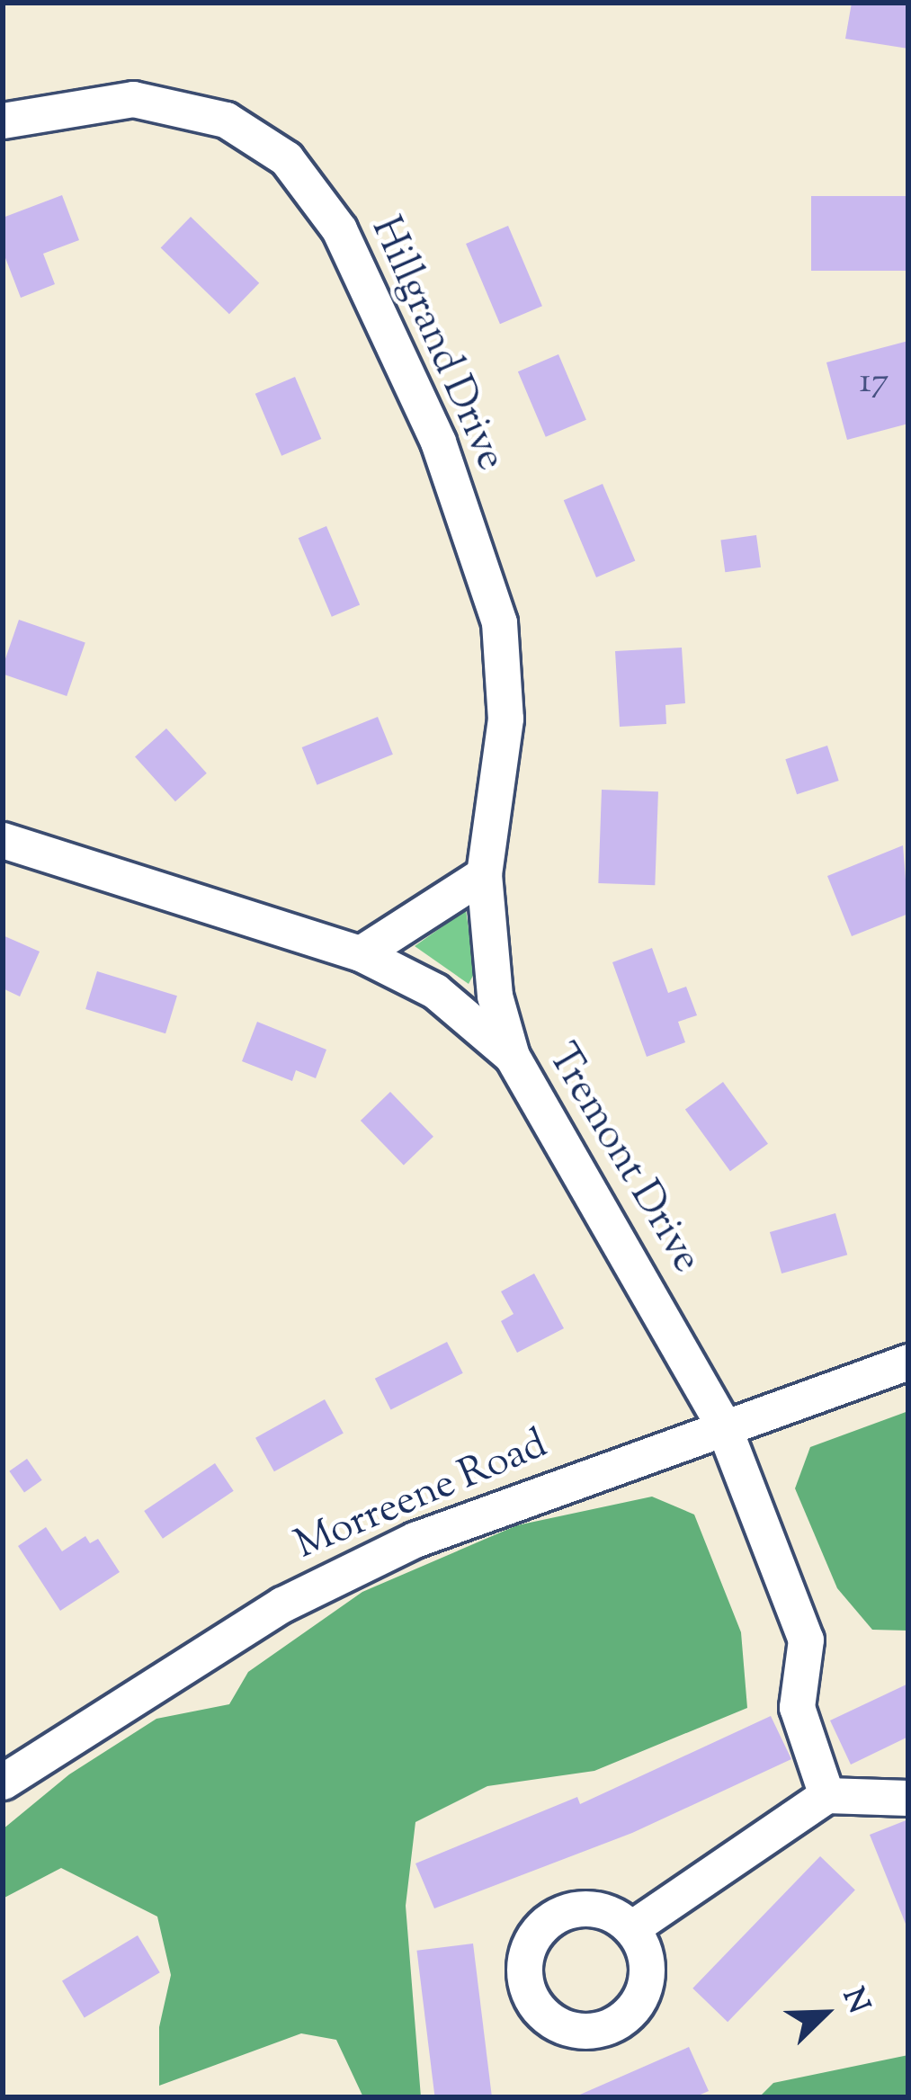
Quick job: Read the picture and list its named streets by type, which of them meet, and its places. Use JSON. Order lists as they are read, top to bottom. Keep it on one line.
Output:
{"streets":{"street":["Hillgrand Drive","Tremont Drive","Morreene Road"]},"crossings":[["Hillgrand Drive","Tremont Drive"],["Tremont Drive","Morreene Road"]],"house_numbers":["17"],"north":"top right"}
